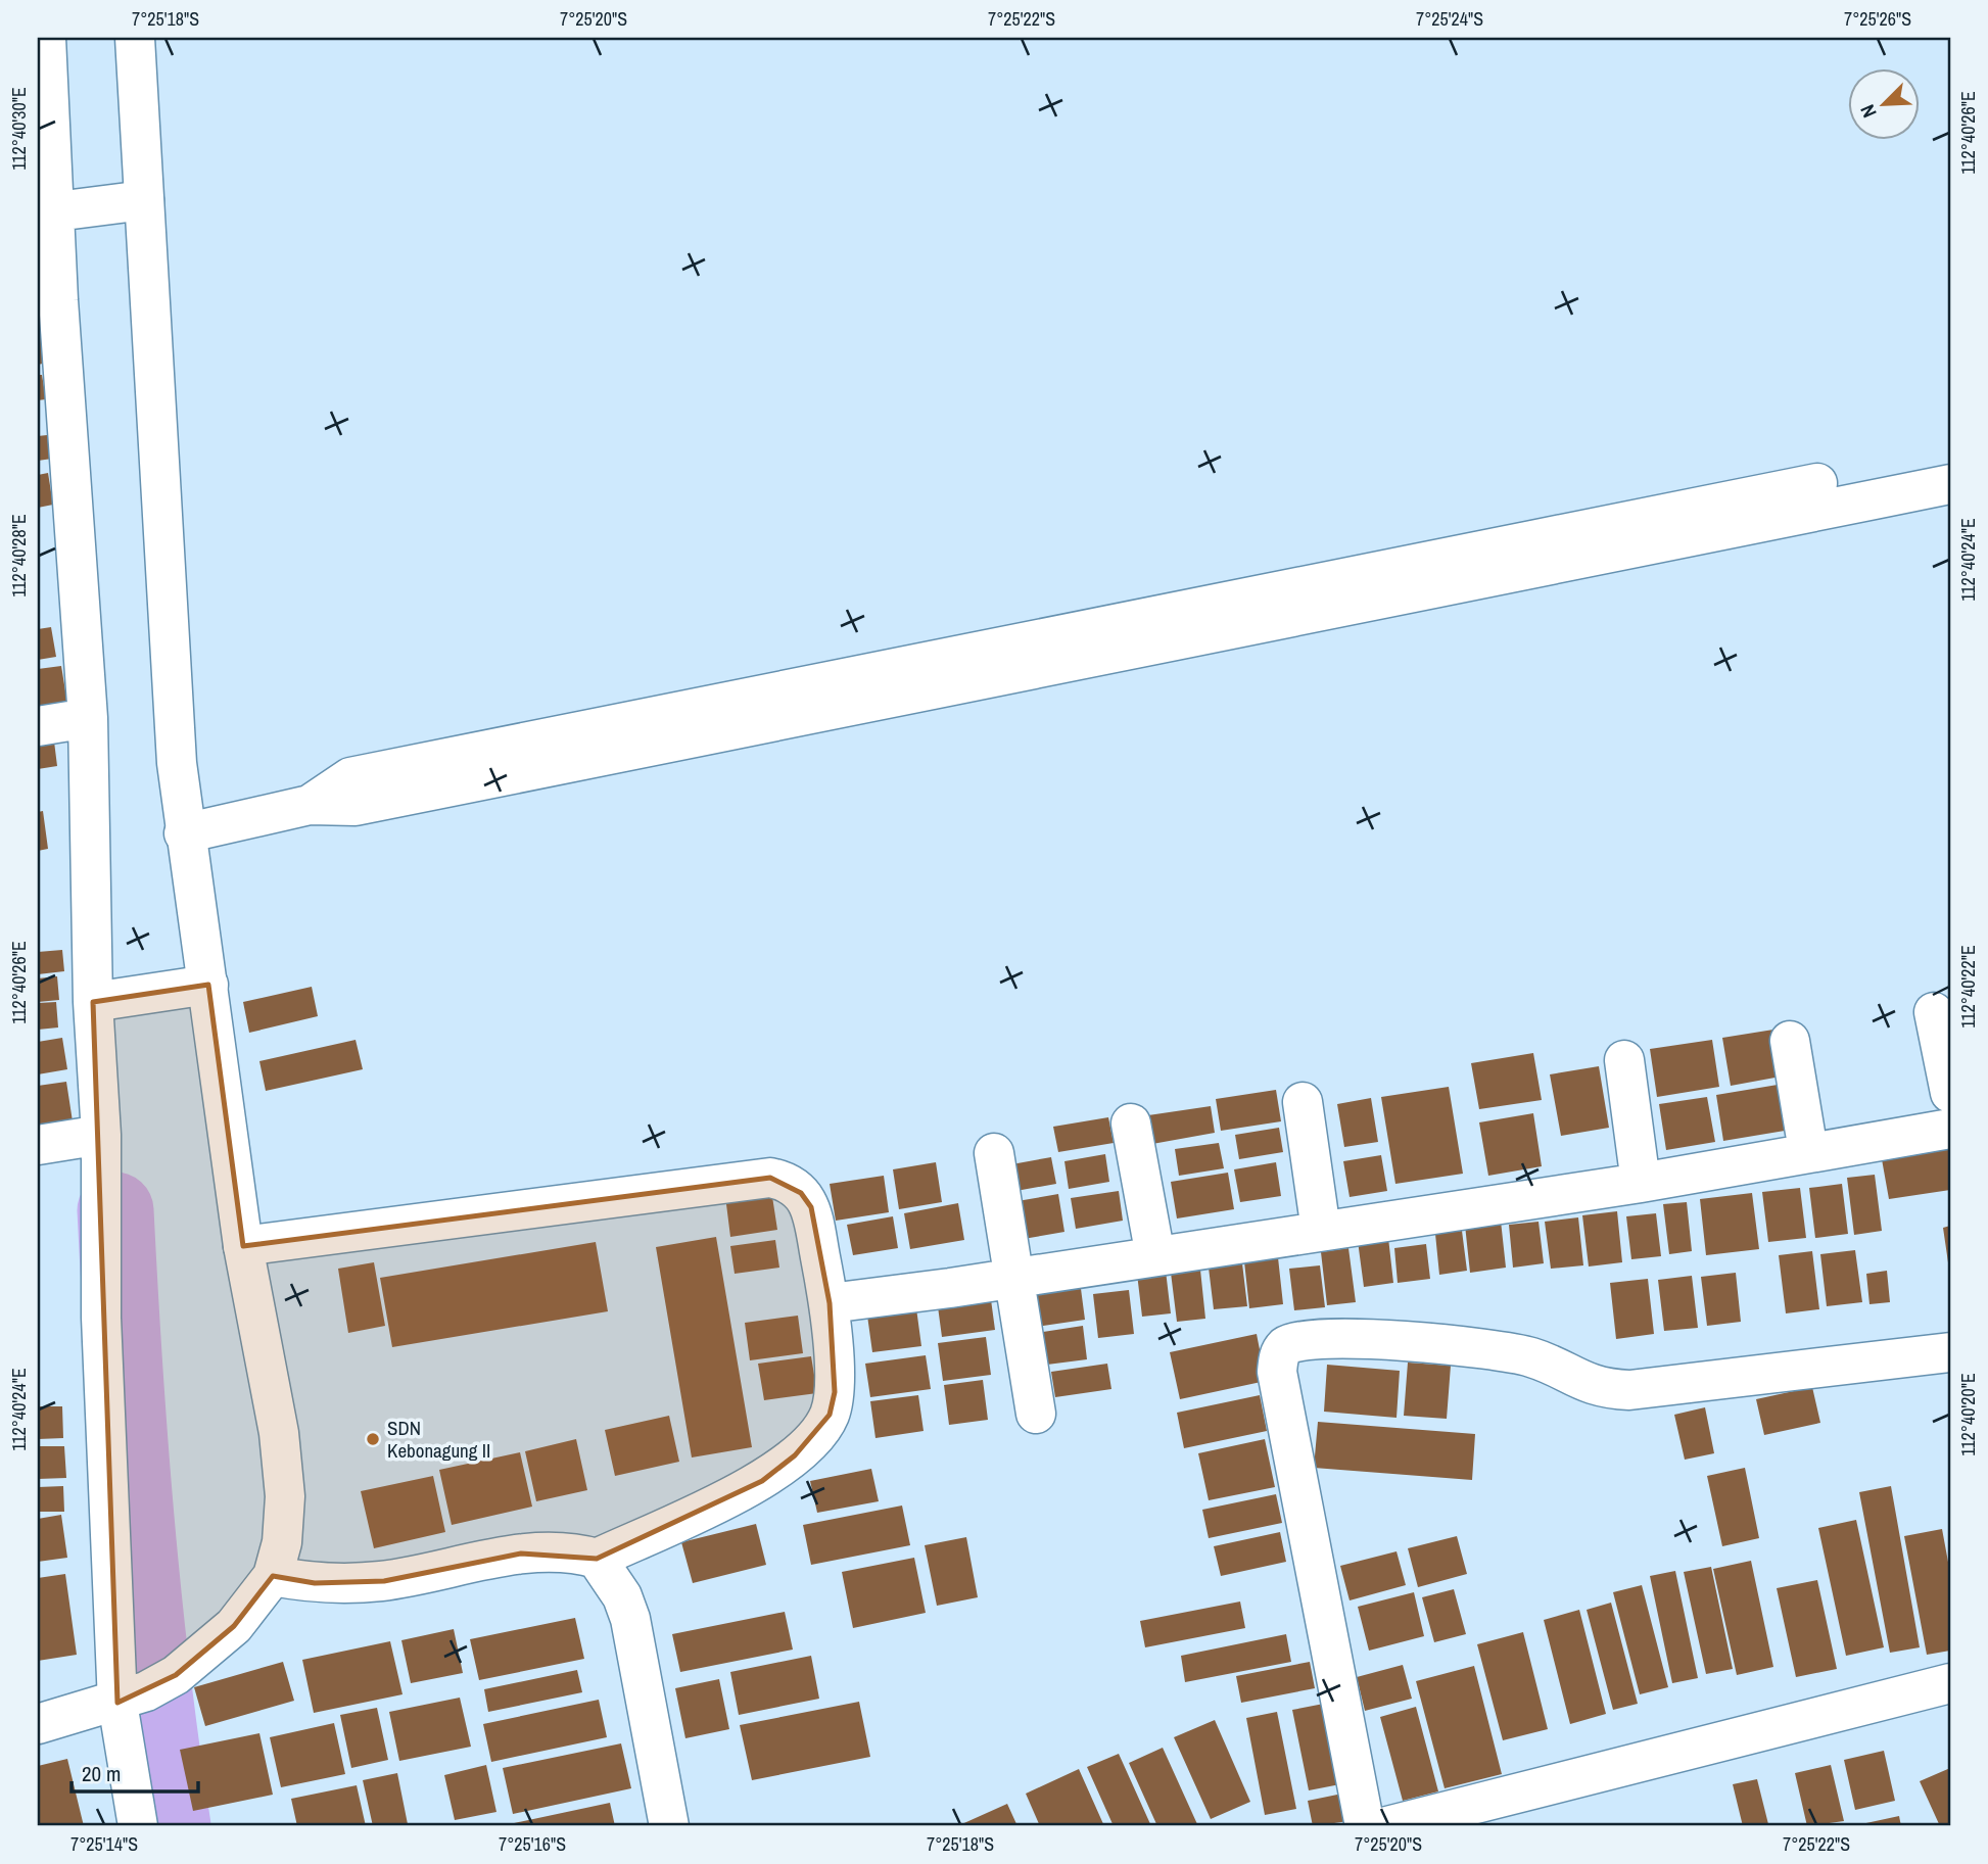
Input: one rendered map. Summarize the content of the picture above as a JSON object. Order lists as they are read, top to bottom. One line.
{"places":["SDN Kebonagung II"],"scale_bar":"20 m","north":"bottom left","coordinates":["7°25'18\"S","7°25'20\"S","7°25'22\"S","7°25'24\"S","7°25'26\"S","112°40'30\"E","112°40'26\"E","112°40'28\"E","112°40'24\"E","112°40'22\"E","112°40'20\"E","7°25'14\"S","7°25'16\"S"]}
